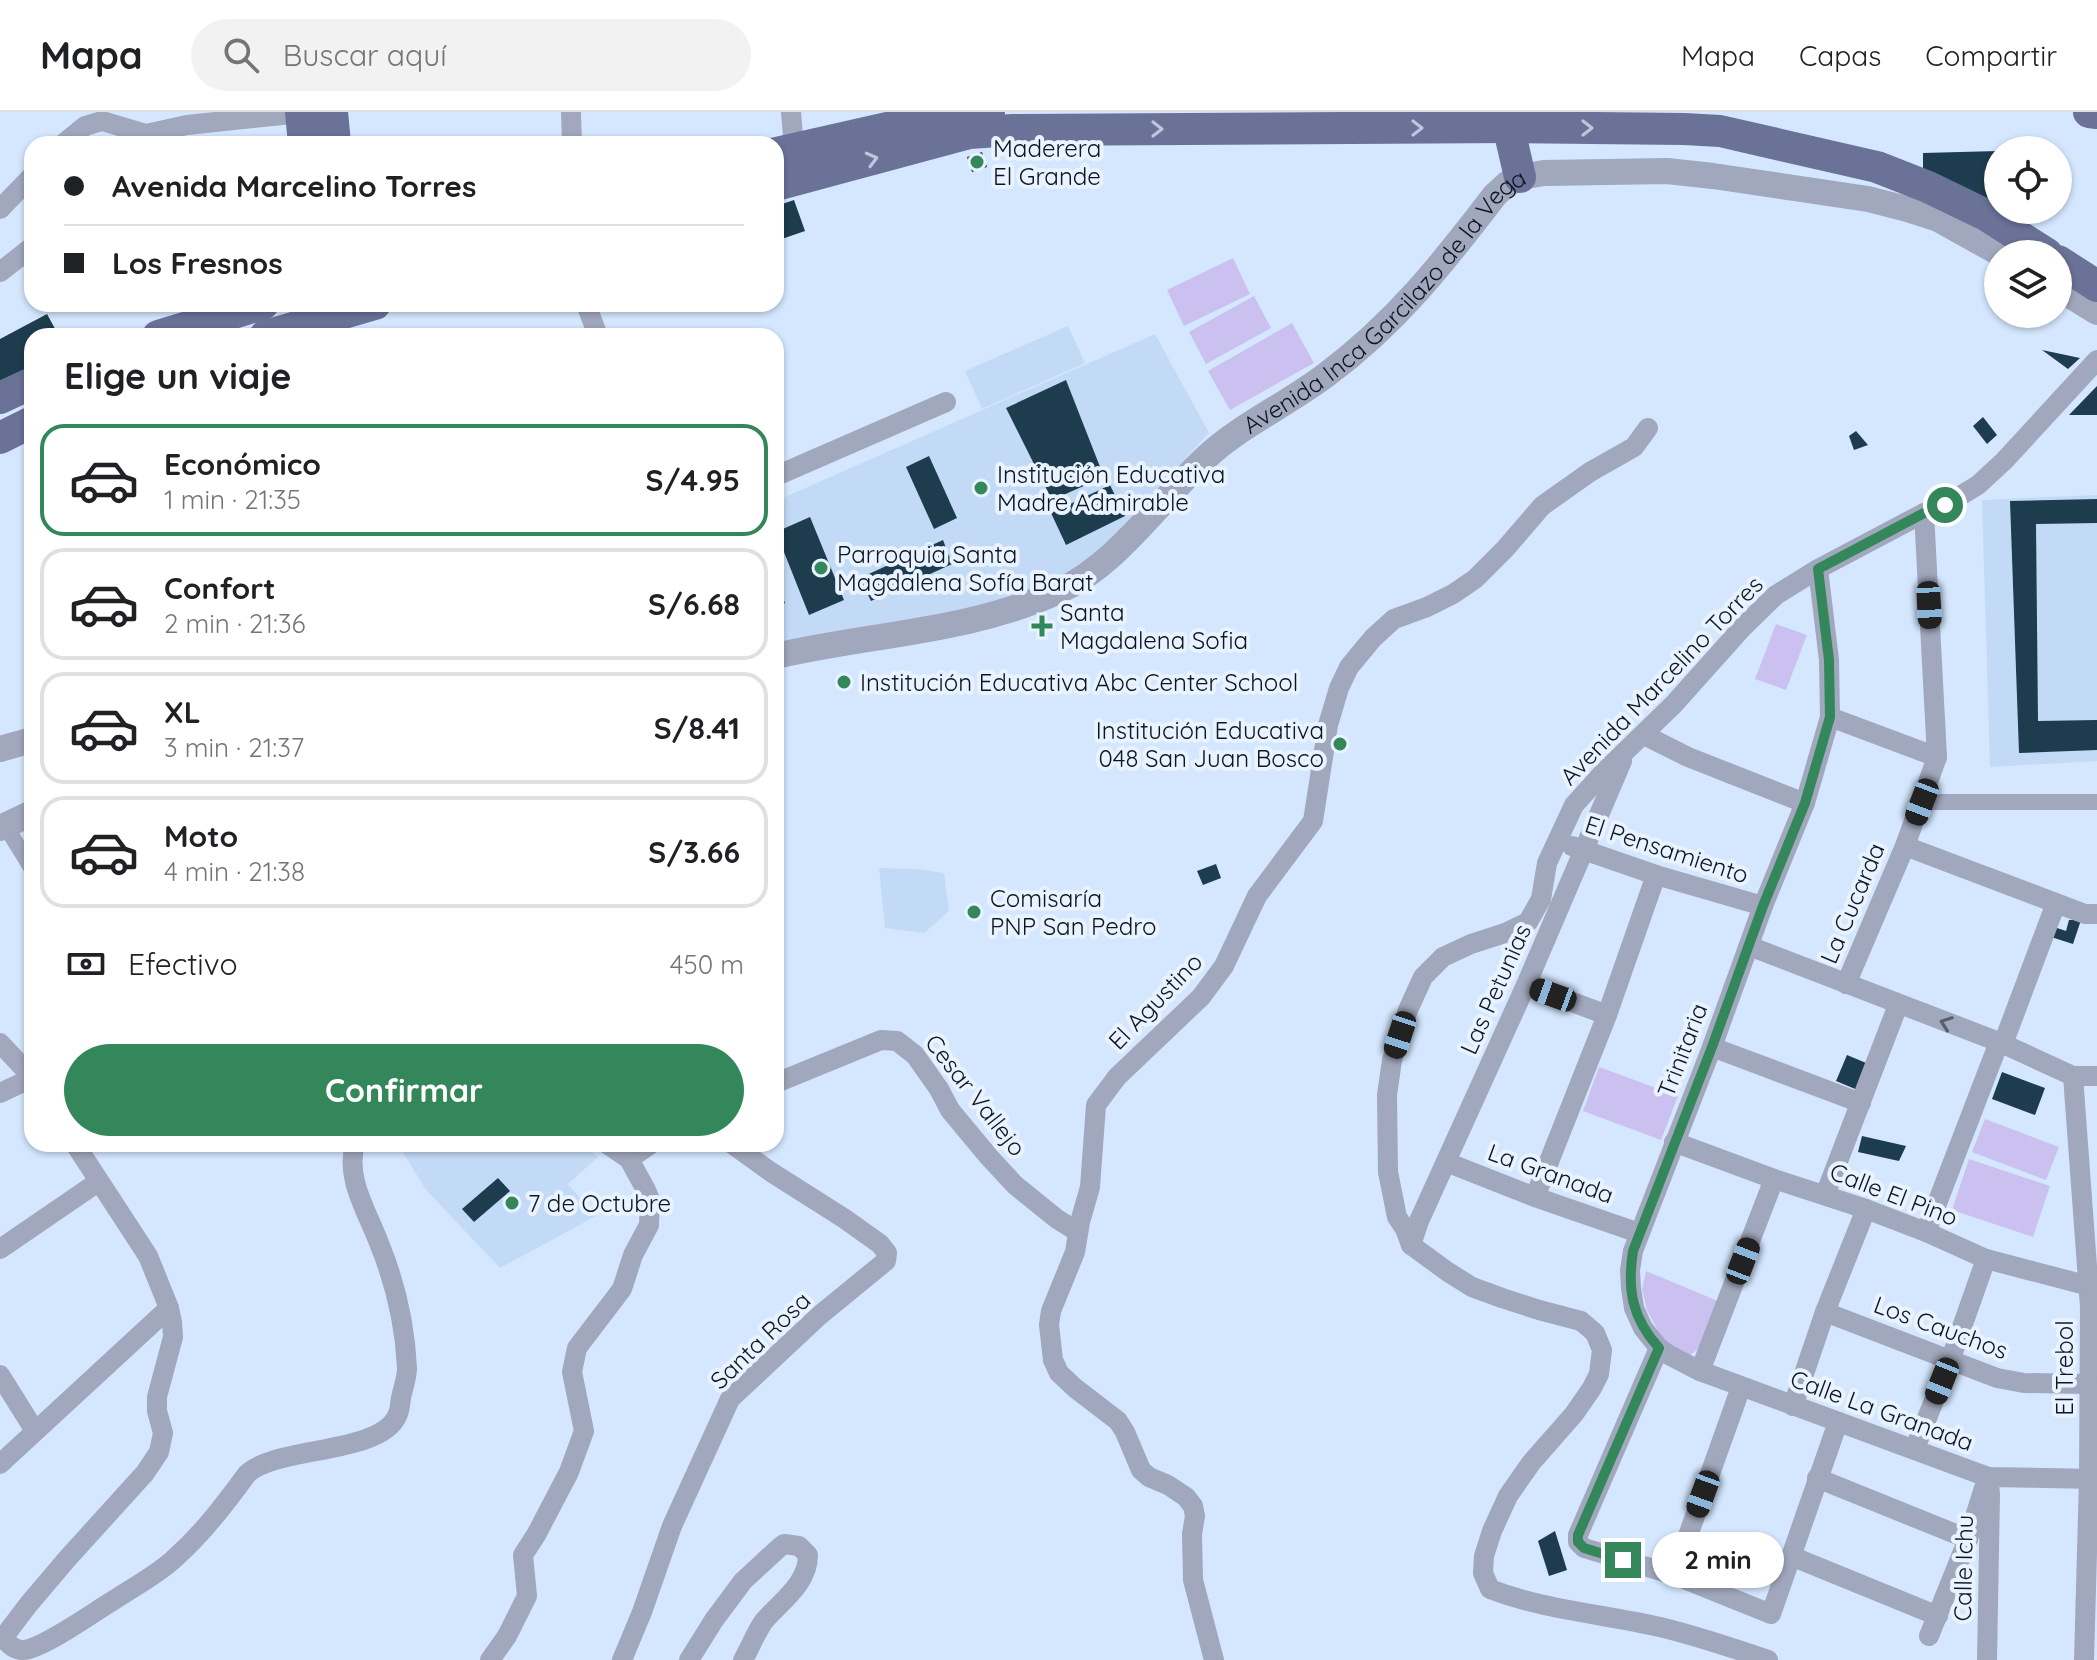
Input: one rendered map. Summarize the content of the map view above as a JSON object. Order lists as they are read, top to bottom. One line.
{"streets":{"street":["Avenida Inca Garcilazo de la Vega","Avenida Marcelino Torres","El Pensamiento","La Cucarda","Las Petunias","El Agustino","Trinitaria","Cesar Vallejo","La Granada","Calle El Pino","Los Cauchos","Santa Rosa","El Trebol","Calle La Granada","Calle Ichu"]},"crossings":[["Avenida Marcelino Torres","El Pensamiento"],["Avenida Marcelino Torres","La Cucarda"],["Avenida Marcelino Torres","Las Petunias"],["Avenida Marcelino Torres","Trinitaria"],["El Pensamiento","Las Petunias"],["El Pensamiento","Trinitaria"],["Las Petunias","La Granada"],["El Agustino","Cesar Vallejo"],["Trinitaria","La Granada"],["Trinitaria","Calle El Pino"],["Trinitaria","Calle La Granada"],["Calle El Pino","El Trebol"],["Los Cauchos","El Trebol"],["El Trebol","Calle La Granada"],["Calle La Granada","Calle Ichu"]],"places":{"other":["Maderera El Grande","Institución Educativa Madre Admirable","Parroquia Santa Magdalena Sofía Barat","Institución Educativa Abc Center School","Institución Educativa 048 San Juan Bosco","Comisaría PNP San Pedro","7 de Octubre"],"health":["Santa Magdalena Sofia"]},"page":{"header":"Mapa","search":"Buscar aquí","nav":["Mapa","Capas","Compartir"],"banner":["Avenida Marcelino Torres","Los Fresnos"],"heading":"Elige un viaje","list":[{"name":"Económico","note":"1 min · 21:35","value":"S/4.95"},{"name":"Confort","note":"2 min · 21:36","value":"S/6.68"},{"name":"XL","note":"3 min · 21:37","value":"S/8.41"},{"name":"Moto","note":"4 min · 21:38","value":"S/3.66"}],"pay":["Efectivo","450 m"],"buttons":"Confirmar","bubble":"2 min"}}
